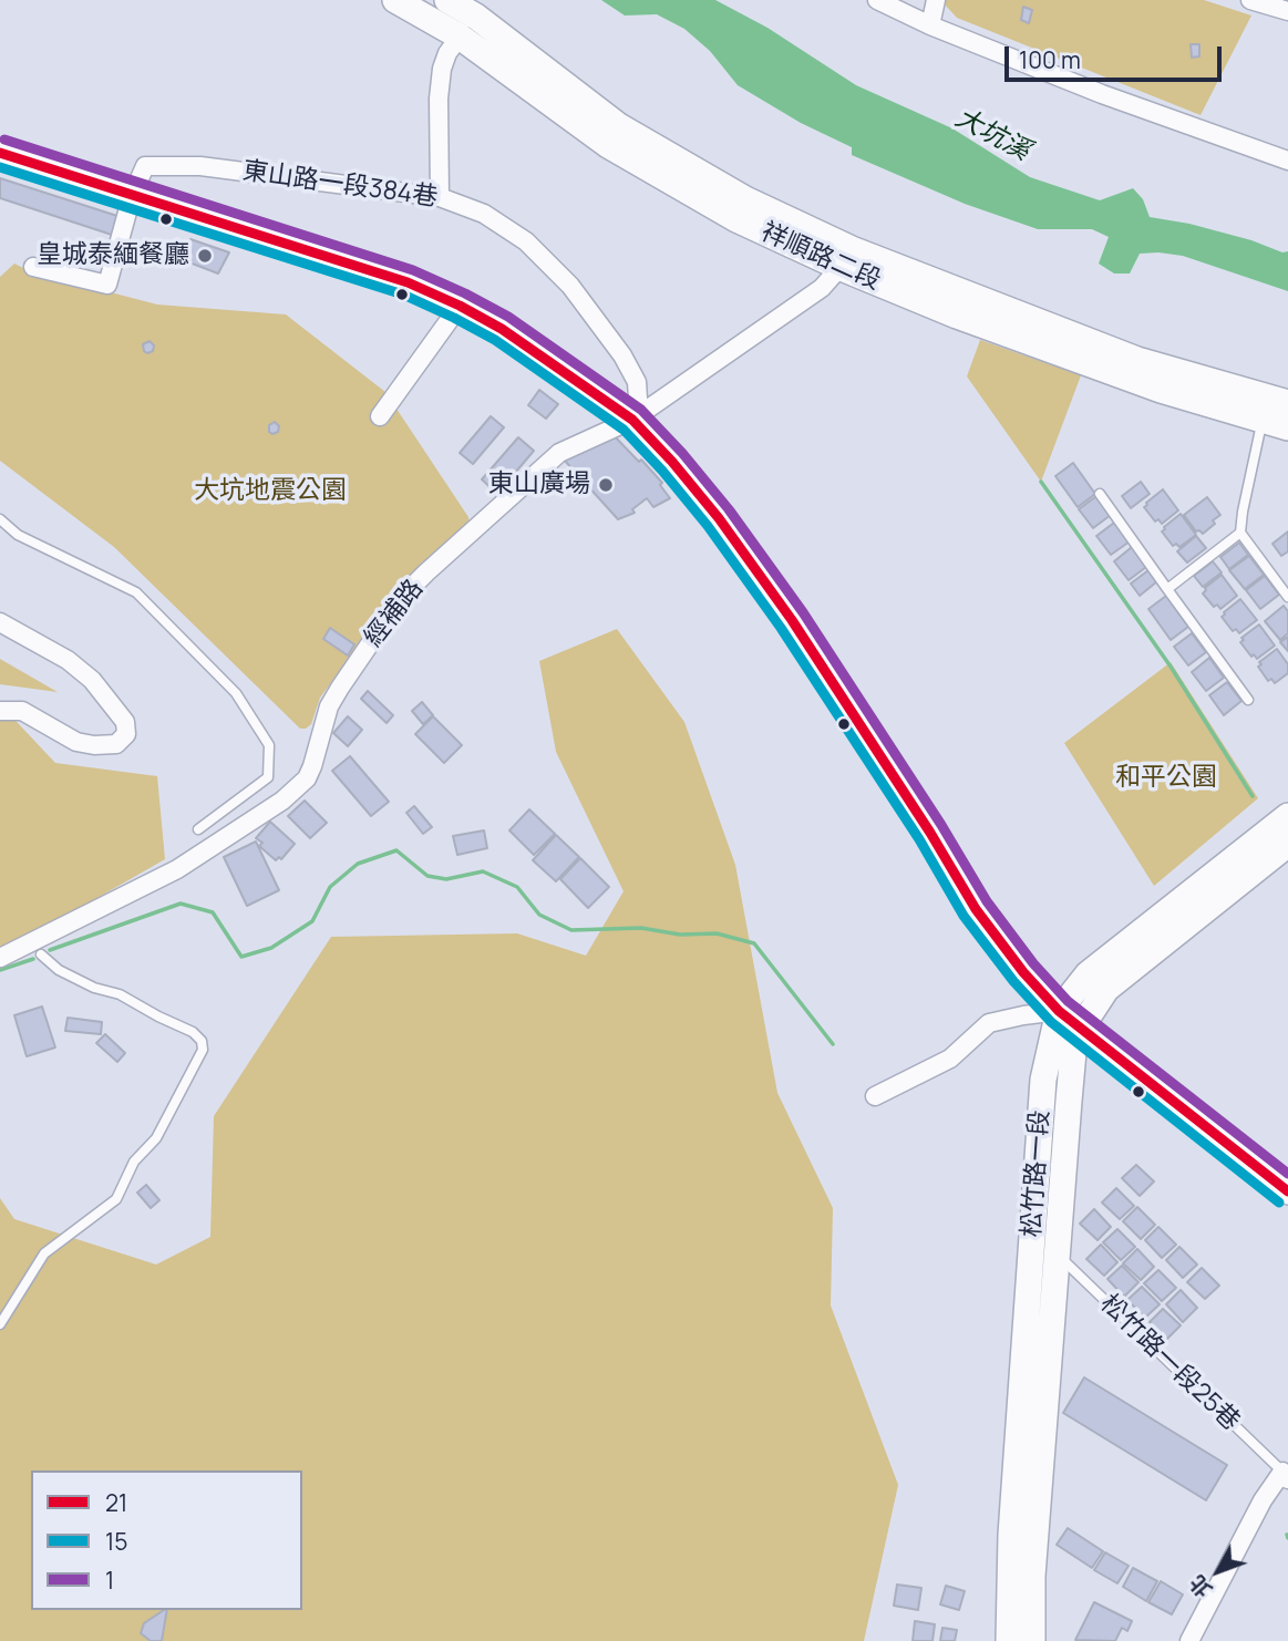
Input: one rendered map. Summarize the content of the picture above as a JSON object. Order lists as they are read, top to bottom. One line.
{"streets":{"street":["東山路一段384巷","祥順路二段","經補路","松竹路一段"],"lane":["松竹路一段25巷"]},"crossings":[["東山路一段384巷","經補路"],["祥順路二段","經補路"],["松竹路一段","松竹路一段25巷"]],"water":["大坑溪"],"parks":["大坑地震公園","和平公園"],"places":["皇城泰緬餐廳","東山廣場"],"lines":["transit line 1","transit line 21","transit line 15"],"legend":["21","15","1"],"scale_bar":"100 m","north":"bottom left"}
